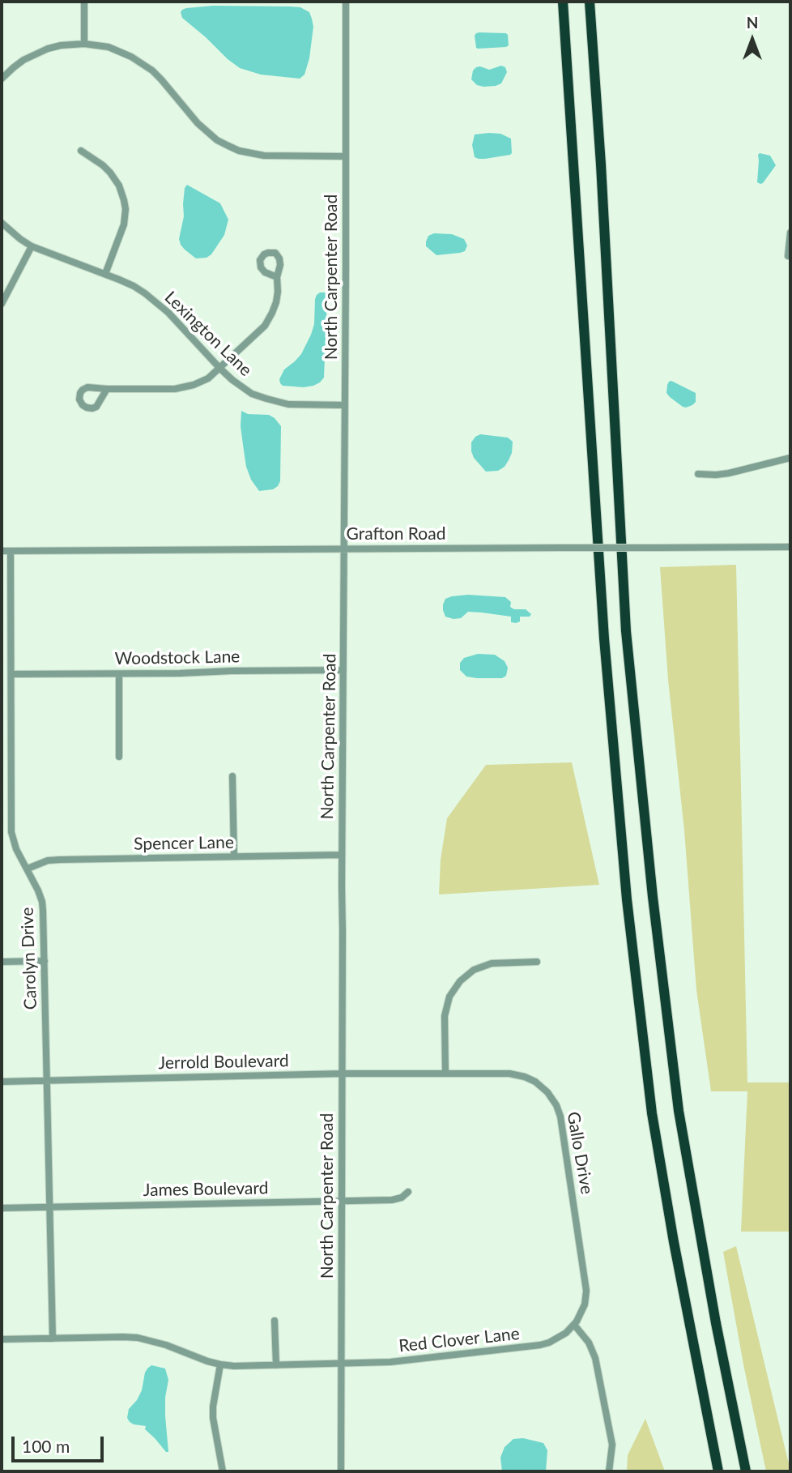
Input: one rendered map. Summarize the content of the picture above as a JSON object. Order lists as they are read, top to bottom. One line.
{"streets":{"street":["North Carpenter Road","Lexington Lane","Grafton Road","Woodstock Lane","Spencer Lane","Carolyn Drive","Jerrold Boulevard","Gallo Drive","James Boulevard","Red Clover Lane"]},"crossings":[["North Carpenter Road","Lexington Lane"],["North Carpenter Road","Grafton Road"],["North Carpenter Road","Woodstock Lane"],["North Carpenter Road","Spencer Lane"],["North Carpenter Road","Jerrold Boulevard"],["North Carpenter Road","James Boulevard"],["North Carpenter Road","Red Clover Lane"],["Grafton Road","Carolyn Drive"],["Woodstock Lane","Carolyn Drive"],["Spencer Lane","Carolyn Drive"],["Carolyn Drive","Jerrold Boulevard"],["Carolyn Drive","James Boulevard"],["Carolyn Drive","Red Clover Lane"],["Jerrold Boulevard","Gallo Drive"],["Gallo Drive","Red Clover Lane"]],"scale_bar":"100 m","north":"top"}
